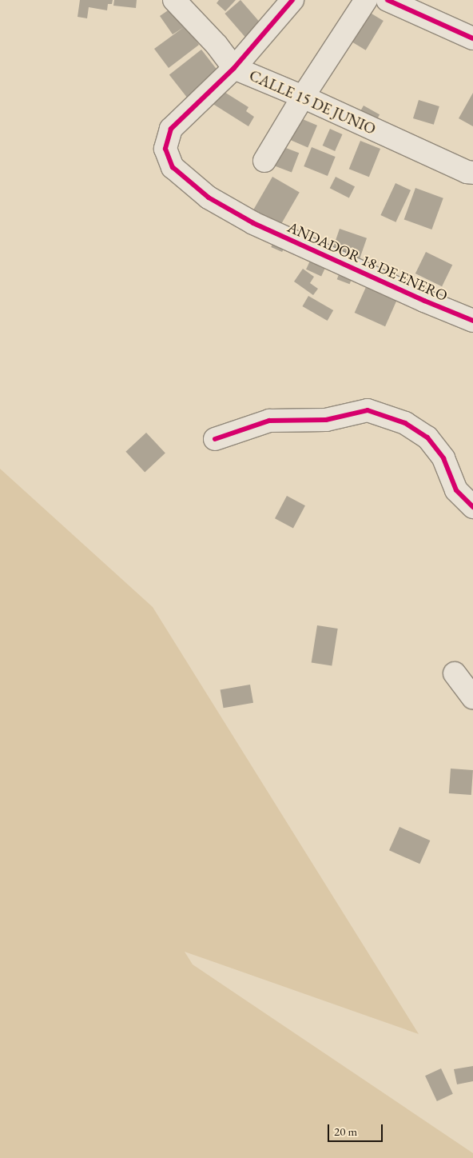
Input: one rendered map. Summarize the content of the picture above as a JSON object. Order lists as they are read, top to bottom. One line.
{"streets":{"street":["CALLE 15 DE JUNIO","ANDADOR 18 DE ENERO"]},"crossings":[["CALLE 15 DE JUNIO","ANDADOR 18 DE ENERO"]],"scale_bar":"20 m"}
